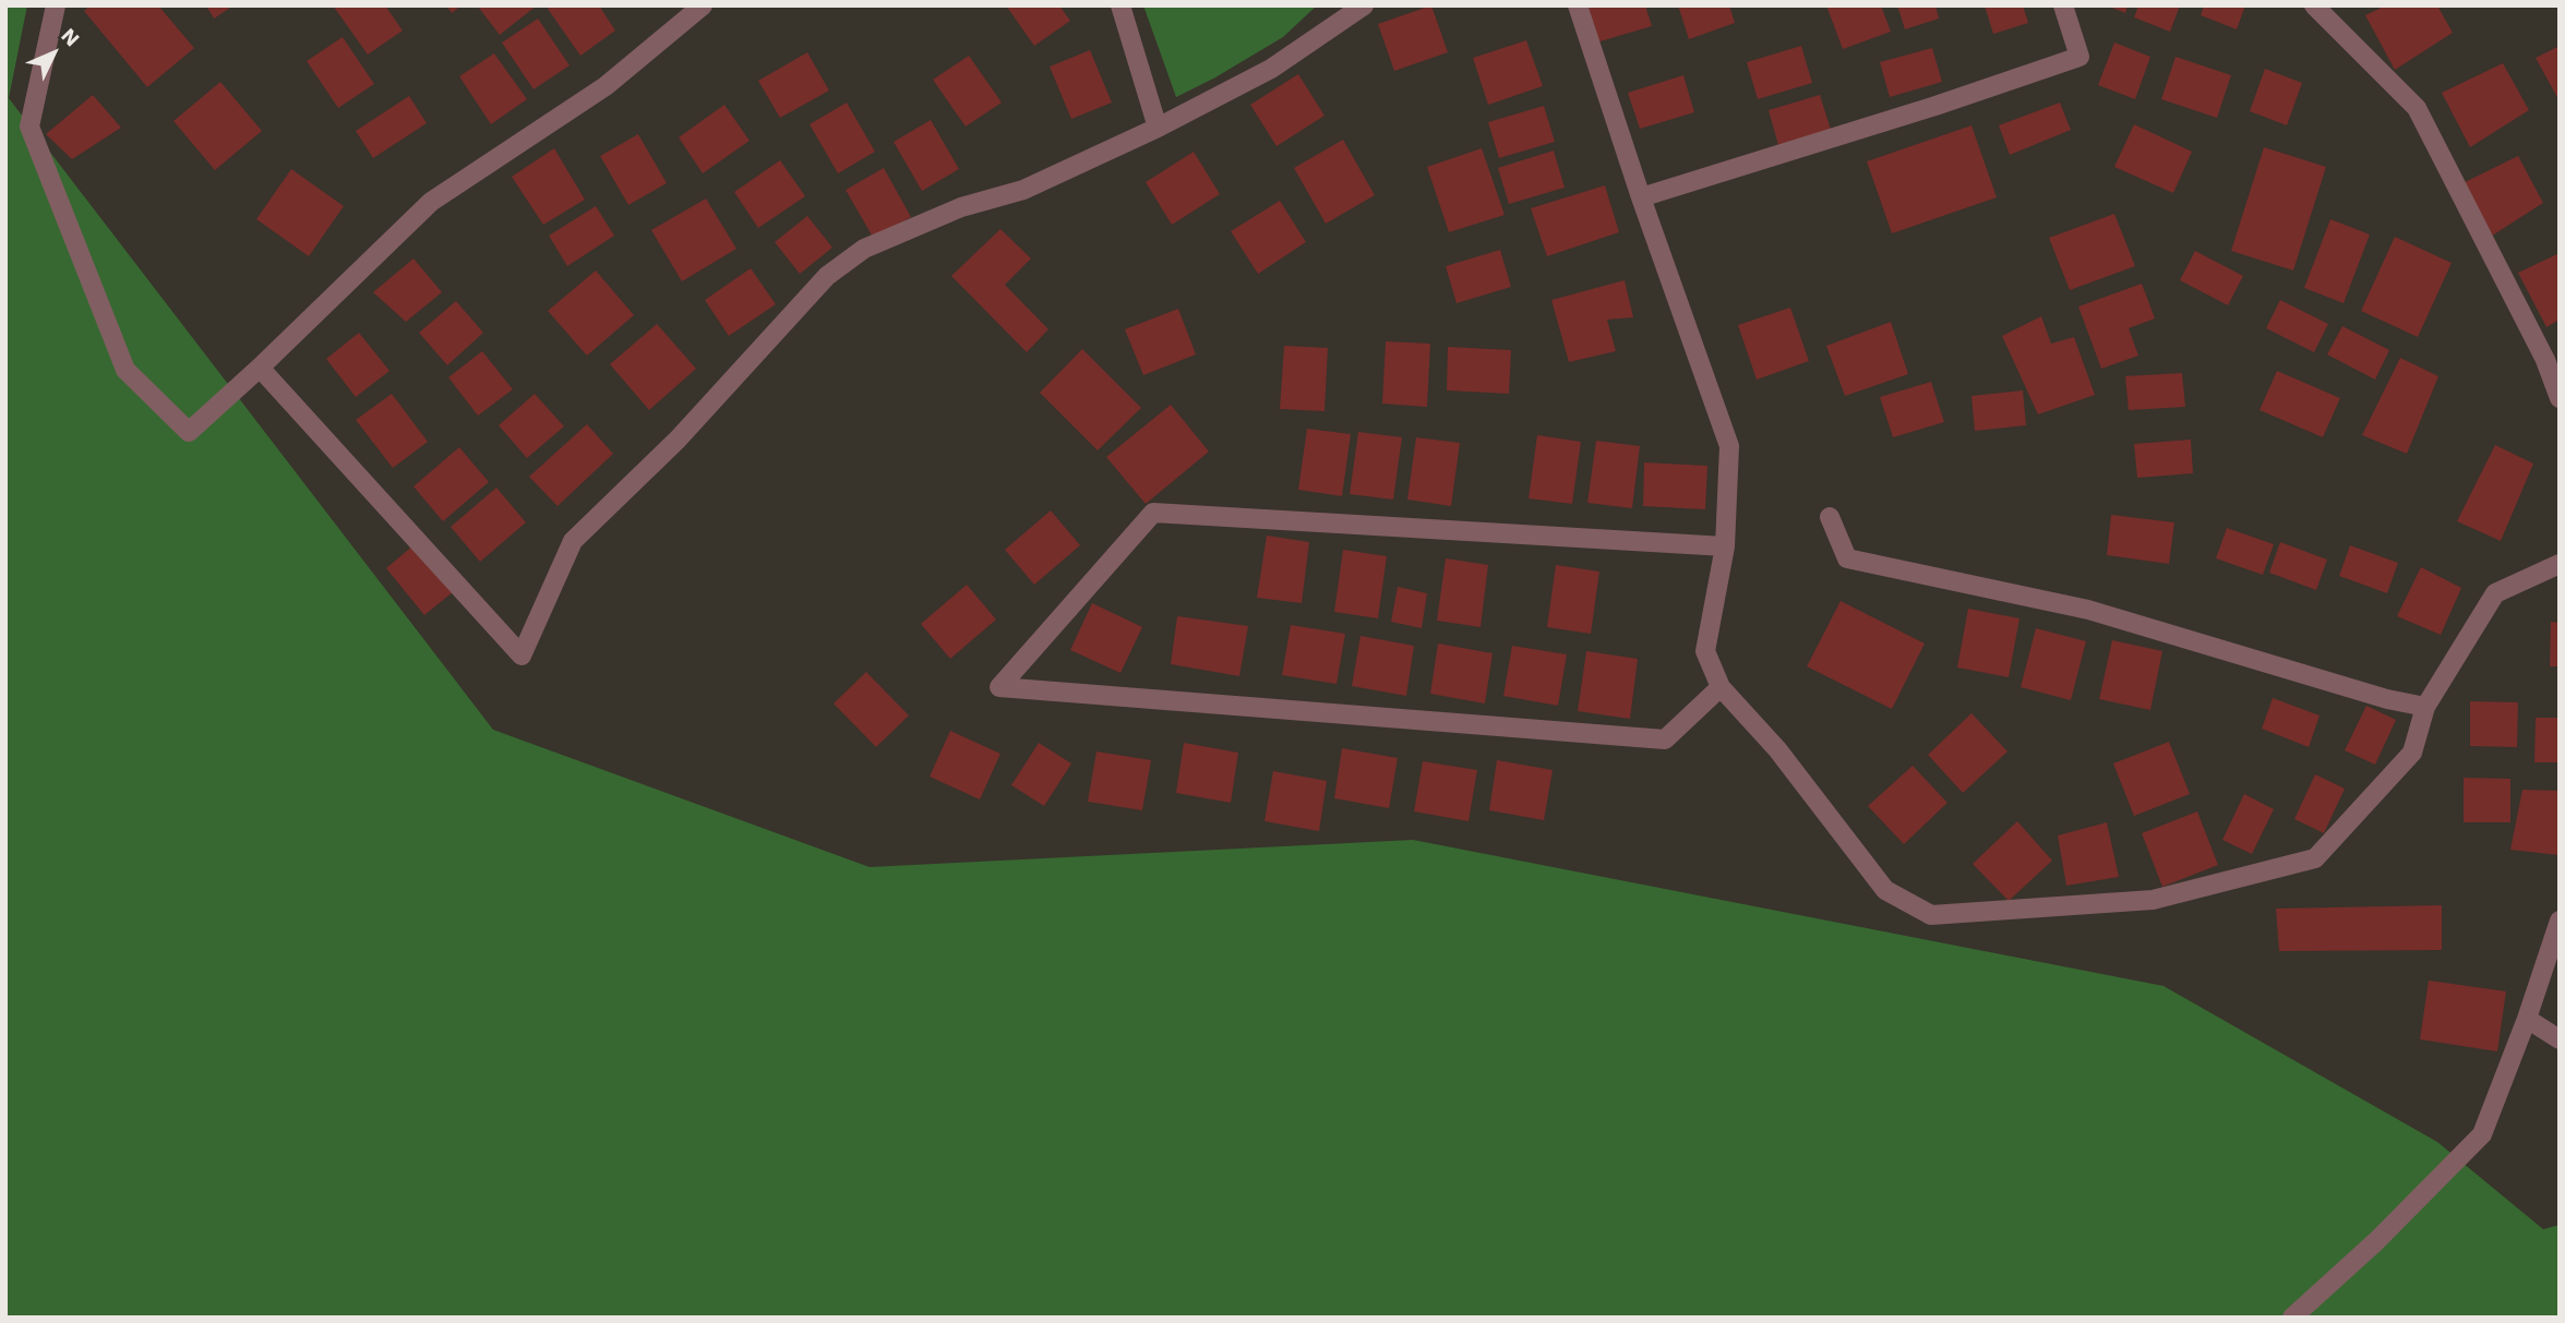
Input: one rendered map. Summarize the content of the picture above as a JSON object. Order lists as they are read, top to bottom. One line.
{"north":"top right"}
